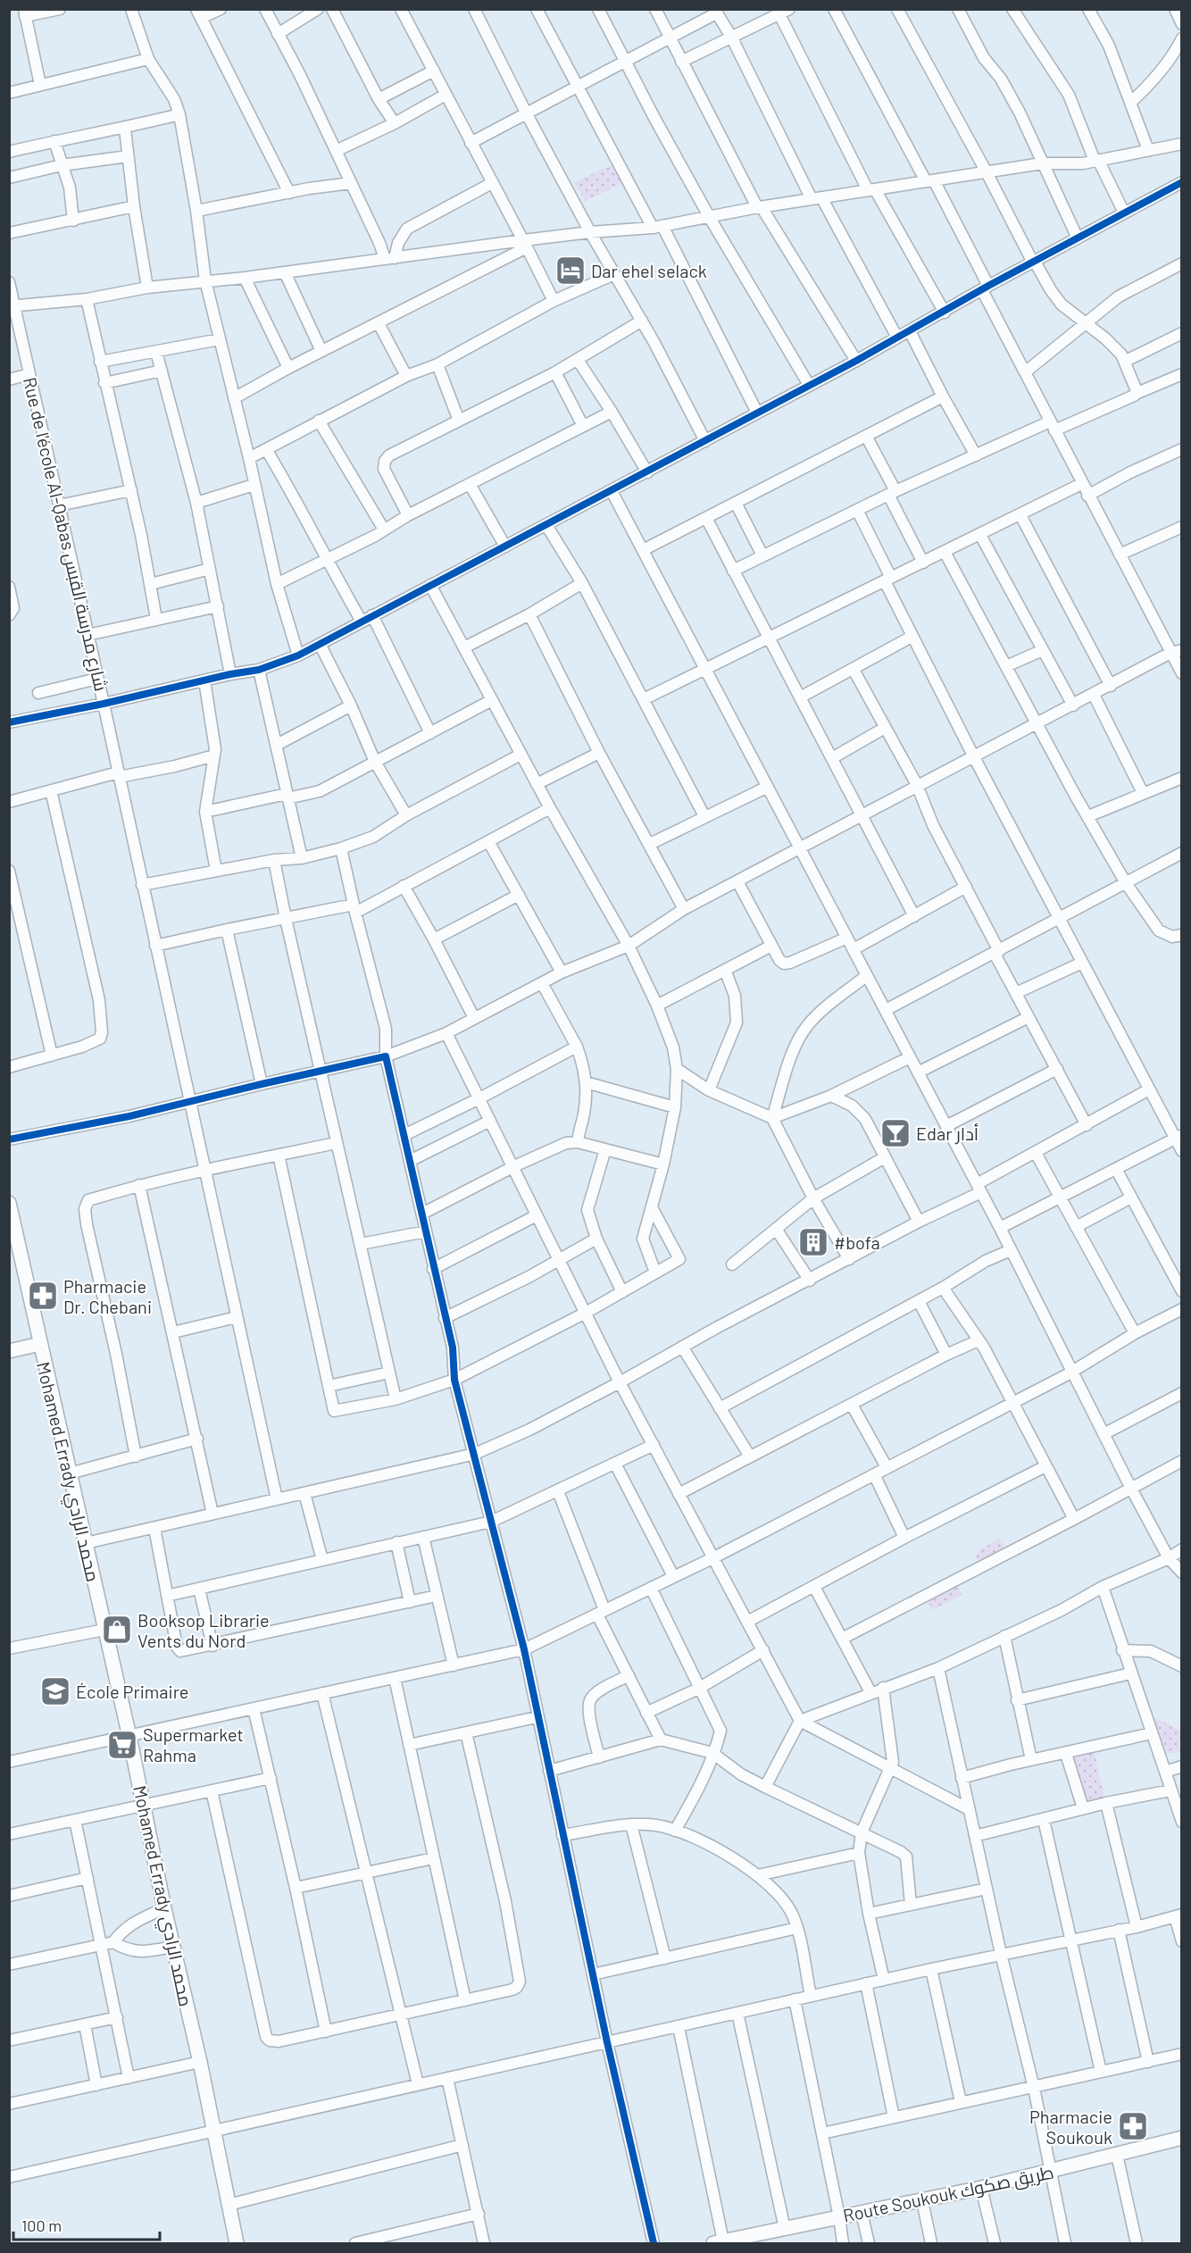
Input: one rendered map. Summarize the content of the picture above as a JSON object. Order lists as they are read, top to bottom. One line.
{"streets":{"street":["Rue de l'école Al-Qabas شارع مدرسة القبس","Mohamed Errady محمد الرادي","Route Soukouk طريق صكوك"]},"places":{"hotel":["Dar ehel selack"],"bar":["Edar أدار"],"building":["#bofa"],"pharmacy":["Pharmacie Dr. Chebani","Pharmacie Soukouk"],"shop":["Booksop Librarie Vents du Nord"],"school or university":["École Primaire"],"supermarket":["Supermarket Rahma"]},"scale_bar":"100 m"}
